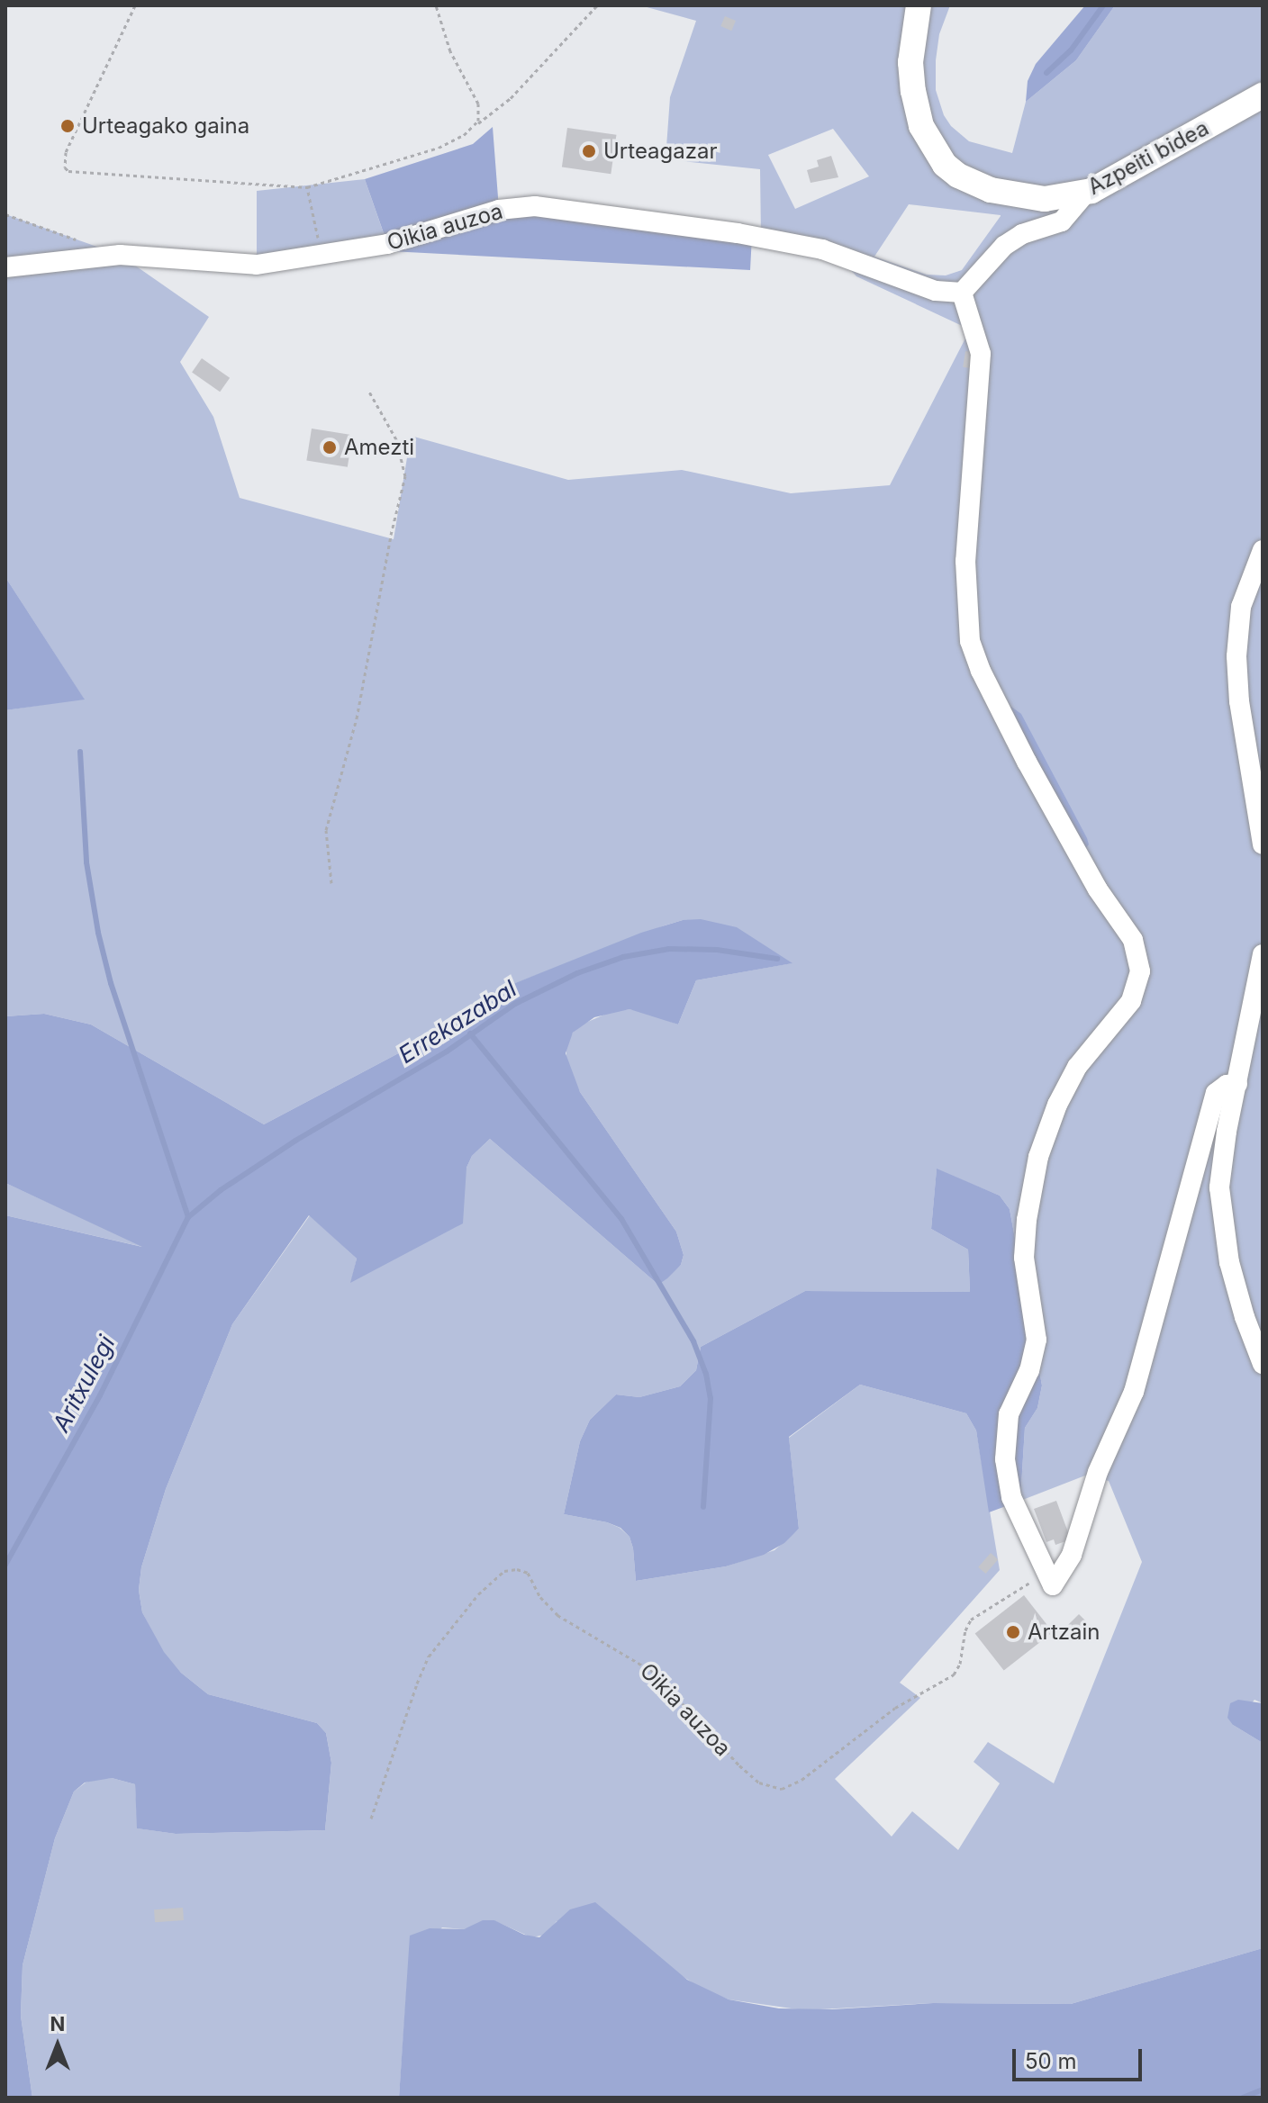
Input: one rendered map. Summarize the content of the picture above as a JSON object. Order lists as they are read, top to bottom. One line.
{"streets":{"main road":["Azpeiti bidea"],"street":["Oikia auzoa"]},"water":["Errekazabal","Aritxulegi"],"places":["Urteagako gaina","Urteagazar","Amezti","Artzain"],"scale_bar":"50 m","north":"top"}
